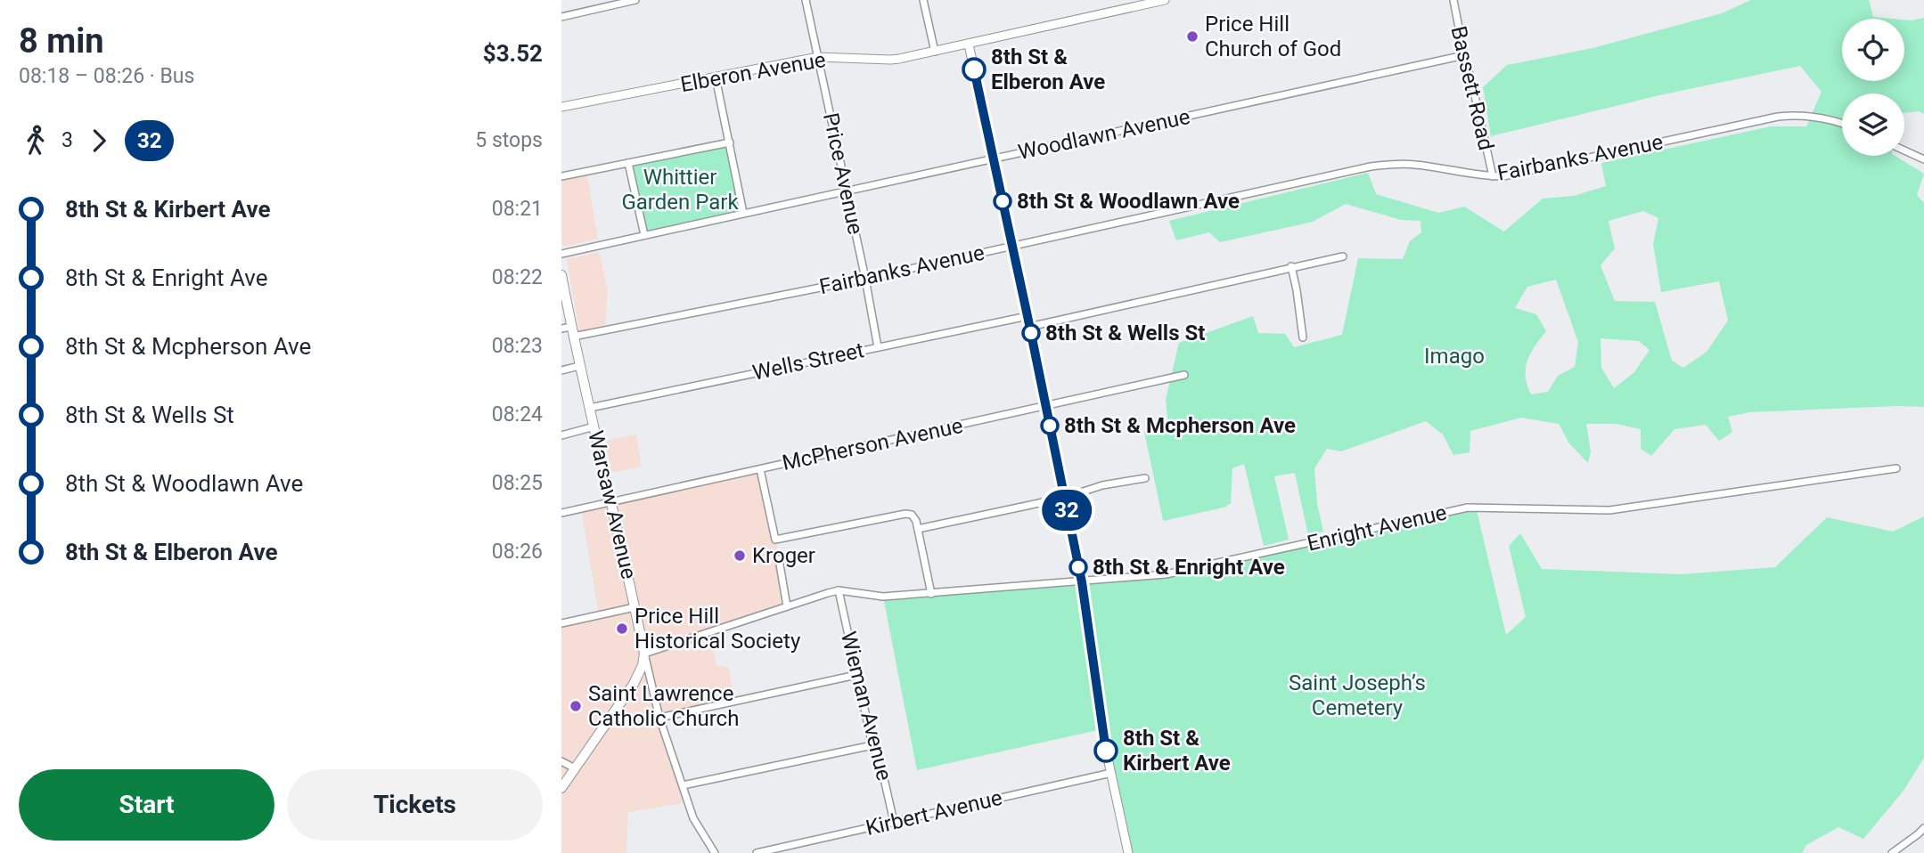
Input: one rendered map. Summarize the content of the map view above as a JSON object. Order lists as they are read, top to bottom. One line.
{"streets":{"main road":["Warsaw Avenue"],"street":["Elberon Avenue","Bassett Road","Woodlawn Avenue","Fairbanks Avenue","Price Avenue","Wells Street","McPherson Avenue","Enright Avenue","Wieman Avenue","Kirbert Avenue"]},"crossings":[["Elberon Avenue","Price Avenue"],["Bassett Road","Woodlawn Avenue"],["Bassett Road","Fairbanks Avenue"],["Woodlawn Avenue","Price Avenue"],["Fairbanks Avenue","Price Avenue"],["Fairbanks Avenue","Warsaw Avenue"],["Price Avenue","Wells Street"],["Wells Street","Warsaw Avenue"],["McPherson Avenue","Warsaw Avenue"],["Warsaw Avenue","Enright Avenue"],["Enright Avenue","Wieman Avenue"],["Wieman Avenue","Kirbert Avenue"]],"parks":["Whittier Garden Park","Imago","Saint Joseph’s Cemetery"],"places":["Price Hill Church of God","8th St & Elberon Ave","8th St & Woodlawn Ave","8th St & Wells St","8th St & Mcpherson Ave","Kroger","8th St & Enright Ave","Price Hill Historical Society","Saint Lawrence Catholic Church","8th St & Kirbert Ave"],"lines":["bus line 32"],"page":{"heading":["8 min","08:18 – 08:26 · Bus","$3.52"],"on_map":"32","legs":["3","32","5 stops"],"list":[{"name":"8th St & Kirbert Ave","value":"08:21"},{"name":"8th St & Enright Ave","value":"08:22"},{"name":"8th St & Mcpherson Ave","value":"08:23"},{"name":"8th St & Wells St","value":"08:24"},{"name":"8th St & Woodlawn Ave","value":"08:25"},{"name":"8th St & Elberon Ave","value":"08:26"}],"buttons":["Start","Tickets"]}}
